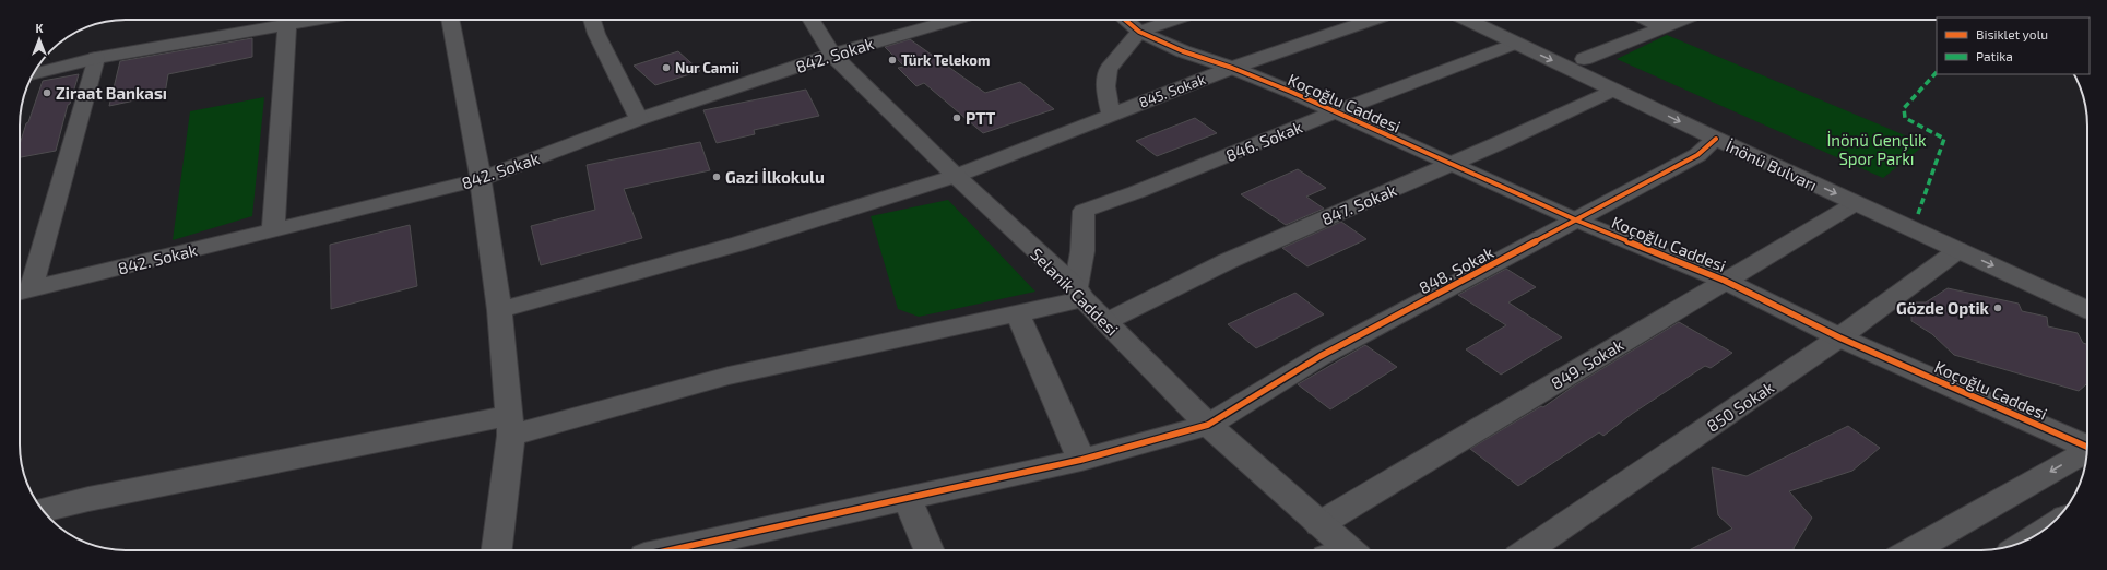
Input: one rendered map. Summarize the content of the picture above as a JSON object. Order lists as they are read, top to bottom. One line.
{"streets":{"street":["842. Sokak","845. Sokak","Koçoğlu Caddesi","846. Sokak","İnönü Bulvarı","847. Sokak","848. Sokak","Selanik Caddesi","849. Sokak","850 Sokak"]},"crossings":[["842. Sokak","Selanik Caddesi"],["845. Sokak","Koçoğlu Caddesi"],["845. Sokak","Selanik Caddesi"],["Koçoğlu Caddesi","846. Sokak"],["Koçoğlu Caddesi","847. Sokak"],["Koçoğlu Caddesi","848. Sokak"],["Koçoğlu Caddesi","849. Sokak"],["Koçoğlu Caddesi","850 Sokak"],["846. Sokak","İnönü Bulvarı"],["846. Sokak","Selanik Caddesi"],["İnönü Bulvarı","847. Sokak"],["İnönü Bulvarı","848. Sokak"],["İnönü Bulvarı","849. Sokak"],["İnönü Bulvarı","850 Sokak"],["847. Sokak","Selanik Caddesi"],["848. Sokak","Selanik Caddesi"],["Selanik Caddesi","849. Sokak"]],"parks":["İnönü Gençlik Spor Parkı"],"places":["Türk Telekom","Nur Camii","Ziraat Bankası","PTT","Gazi İlkokulu","Gözde Optik"],"legend":["Bisiklet yolu","Patika"],"north":"top"}
